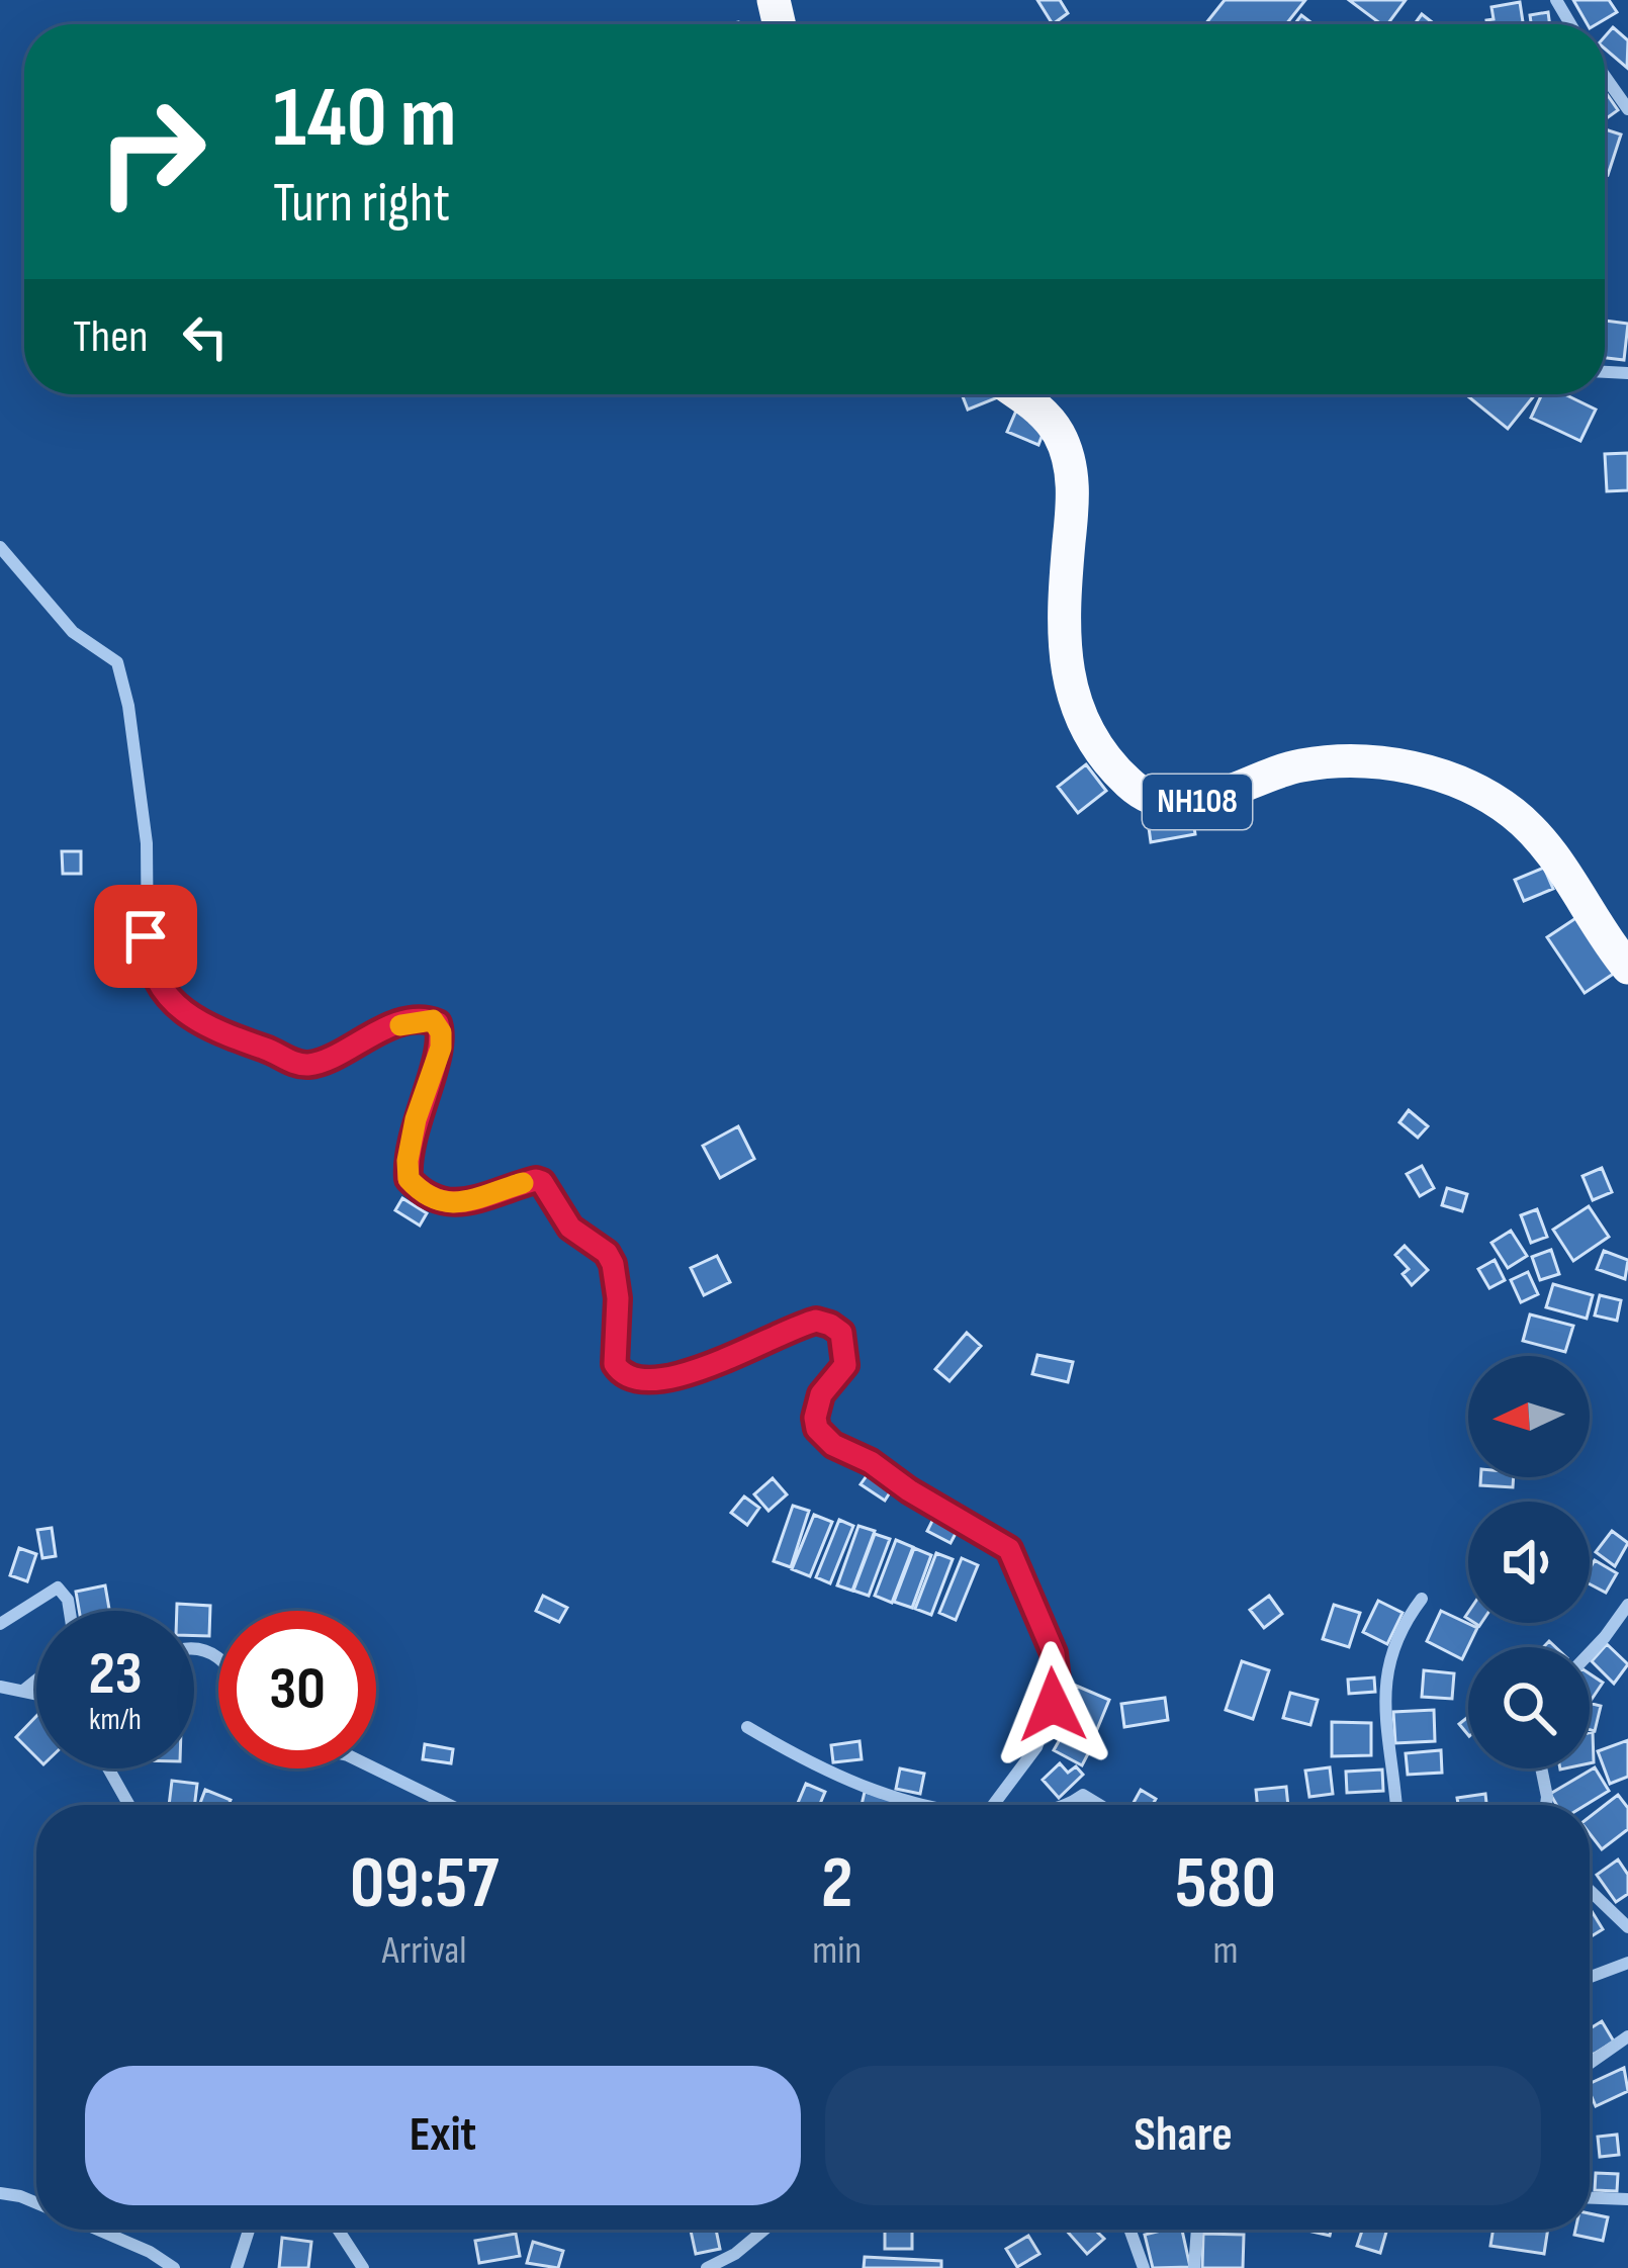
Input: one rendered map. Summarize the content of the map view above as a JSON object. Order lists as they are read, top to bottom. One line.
{"streets":{"highway":["NH108"]},"north":"left","page":{"turn":["140 m","Turn right"],"then":"Then","speed":"23 km/h","limit":"30","eta":["09:57","Arrival","2","min","580","m"],"buttons":["Exit","Share"]}}
